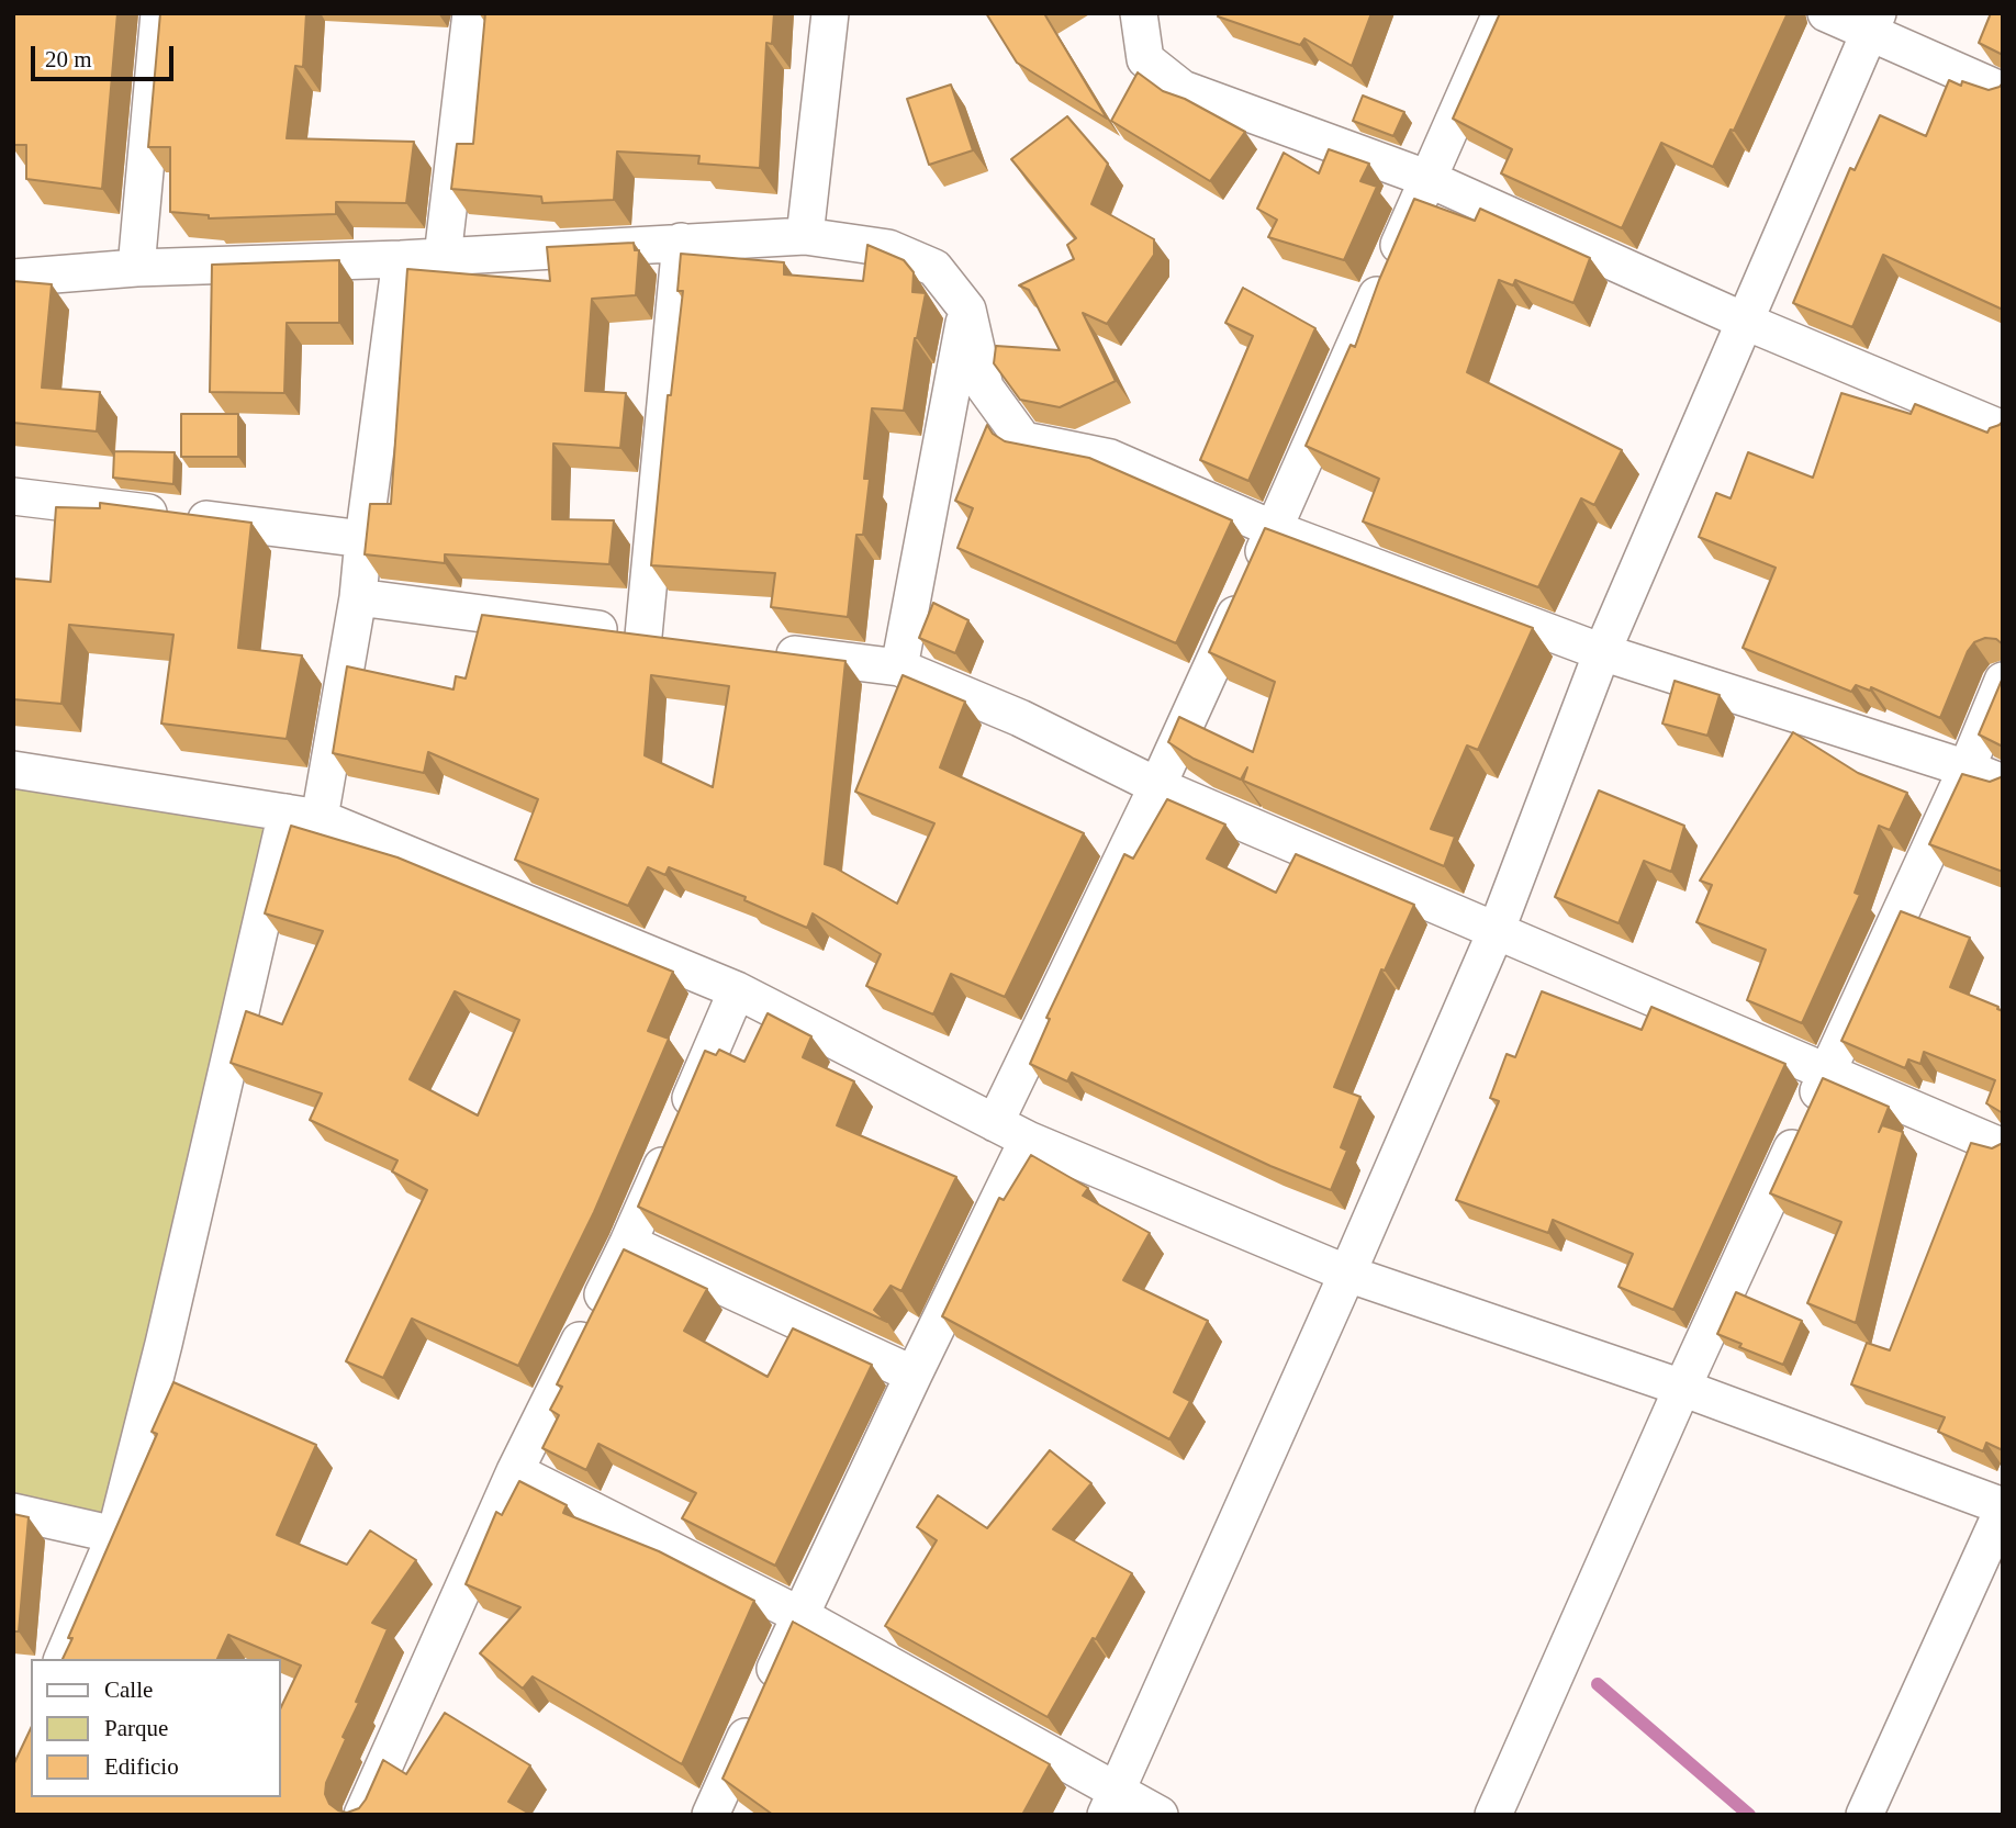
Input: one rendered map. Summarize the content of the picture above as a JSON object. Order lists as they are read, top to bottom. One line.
{"legend":["Calle","Parque","Edificio"],"scale_bar":"20 m"}
